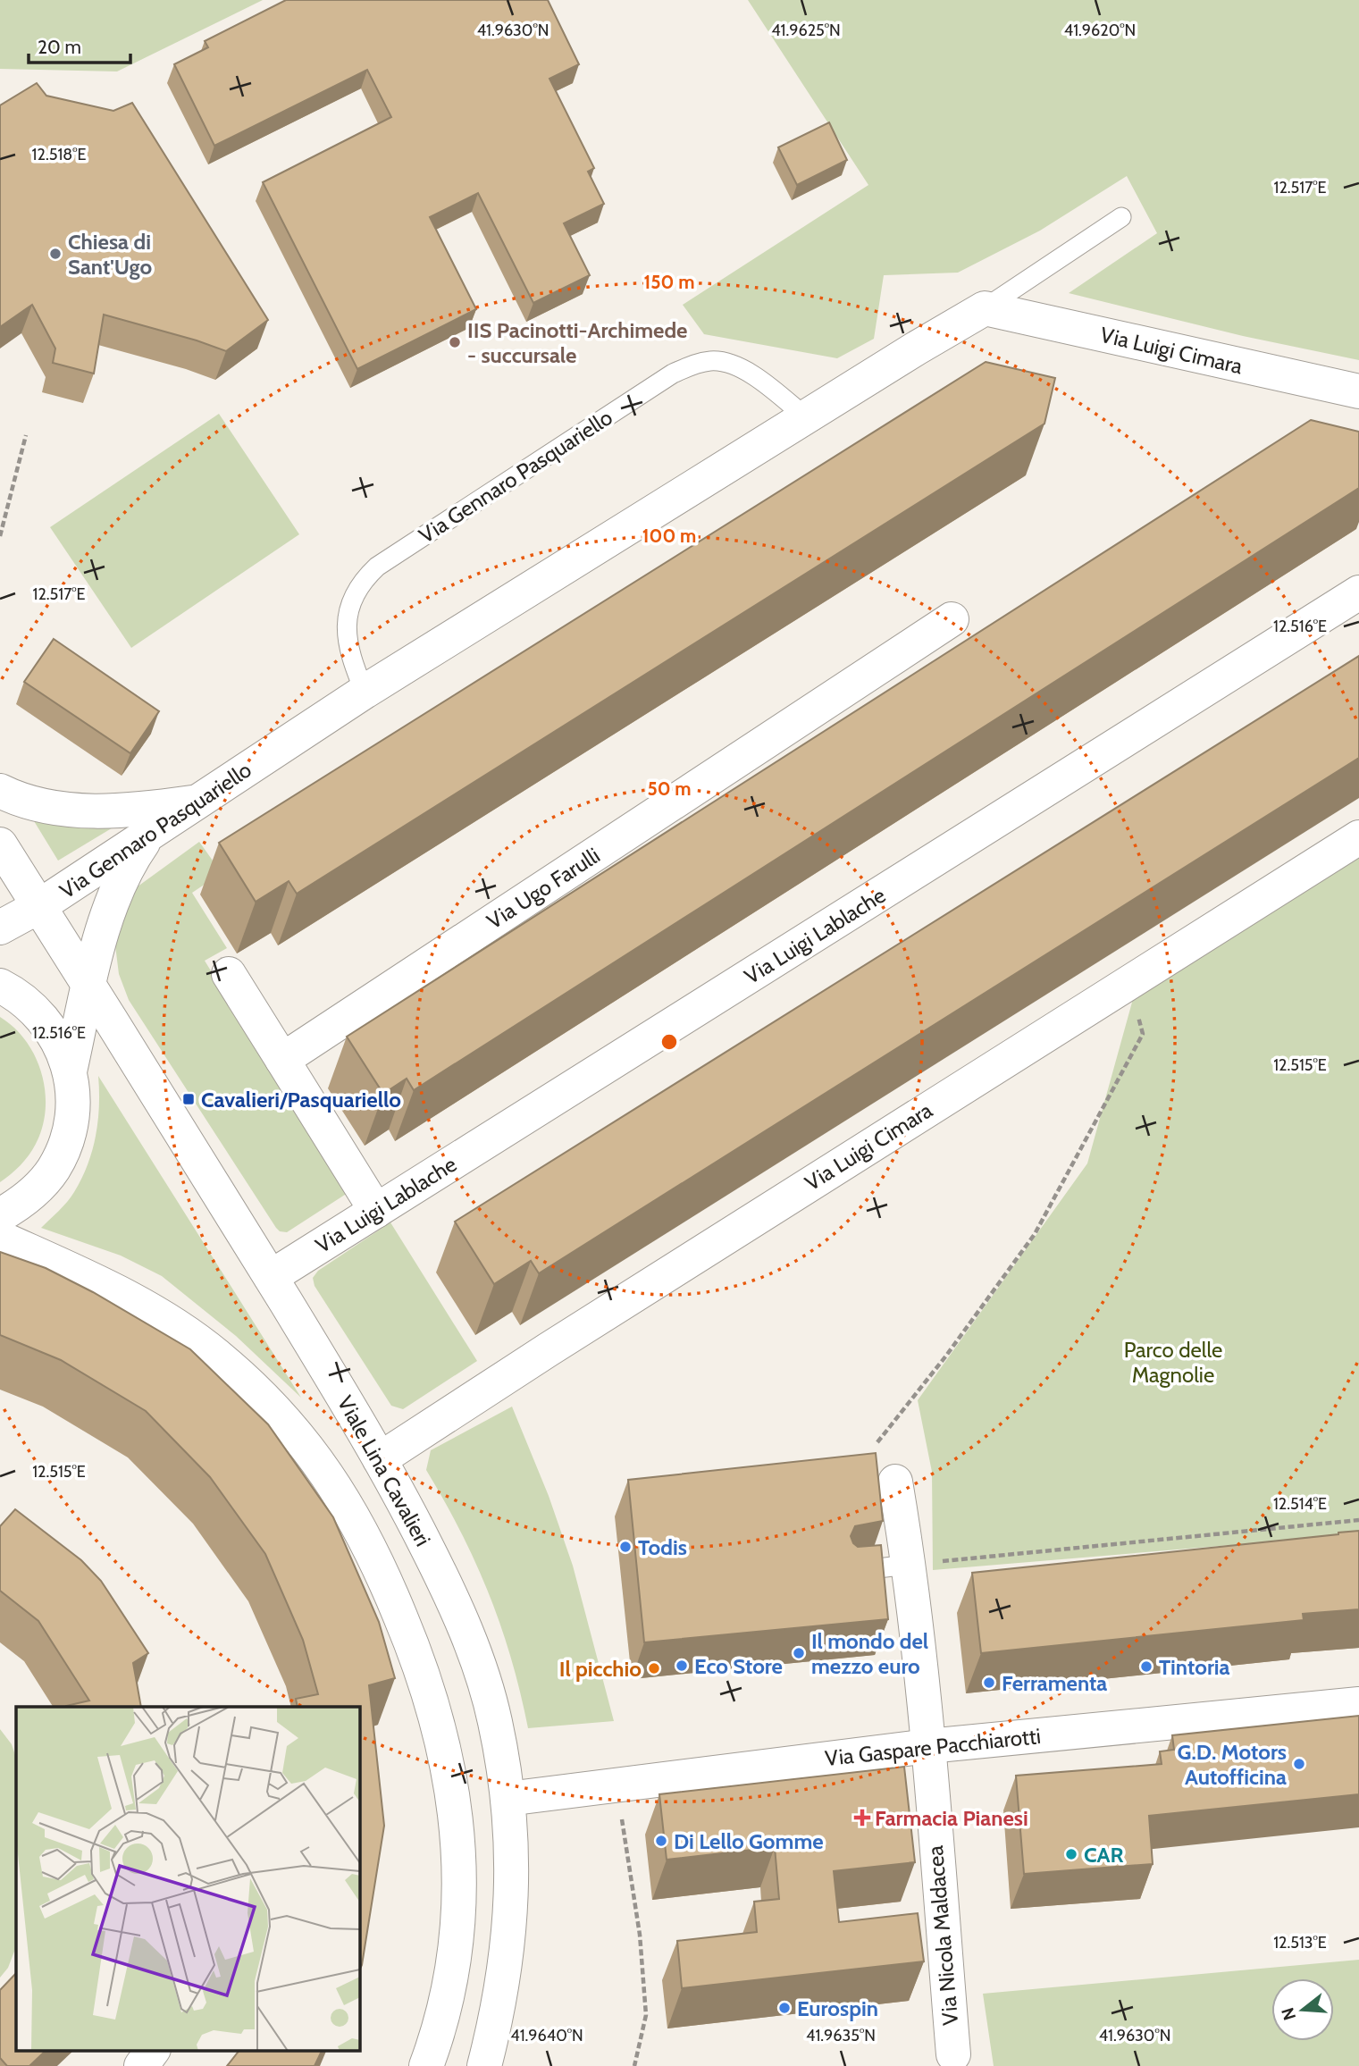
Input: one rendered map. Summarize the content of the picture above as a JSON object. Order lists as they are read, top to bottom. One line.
{"streets":{"street":["Via Luigi Cimara","Via Gennaro Pasquariello","Via Ugo Farulli","Via Luigi Lablache","Viale Lina Cavalieri","Via Gaspare Pacchiarotti","Via Nicola Maldacea"]},"crossings":[["Via Luigi Cimara","Via Gennaro Pasquariello"],["Via Luigi Cimara","Viale Lina Cavalieri"],["Via Gennaro Pasquariello","Viale Lina Cavalieri"],["Via Luigi Lablache","Viale Lina Cavalieri"],["Viale Lina Cavalieri","Via Gaspare Pacchiarotti"],["Via Gaspare Pacchiarotti","Via Nicola Maldacea"]],"parks":["Parco delle Magnolie"],"places":{"other":["Chiesa di Sant'Ugo","IIS Pacinotti-Archimede - succursale","Todis","Il mondo del mezzo euro","Eco Store","Tintoria","Il picchio","Ferramenta","G.D. Motors Autofficina","Di Lello Gomme","CAR","Eurospin"],"transit":["Cavalieri/Pasquariello"],"health":["Farmacia Pianesi"]},"scale_bar":"20 m","north":"left","coordinates":["41.9630°N","41.9625°N","41.9620°N","12.518°E","12.517°E","12.516°E","12.515°E","12.514°E","12.513°E","41.9640°N","41.9635°N"],"rings":["150 m","100 m","50 m"]}
